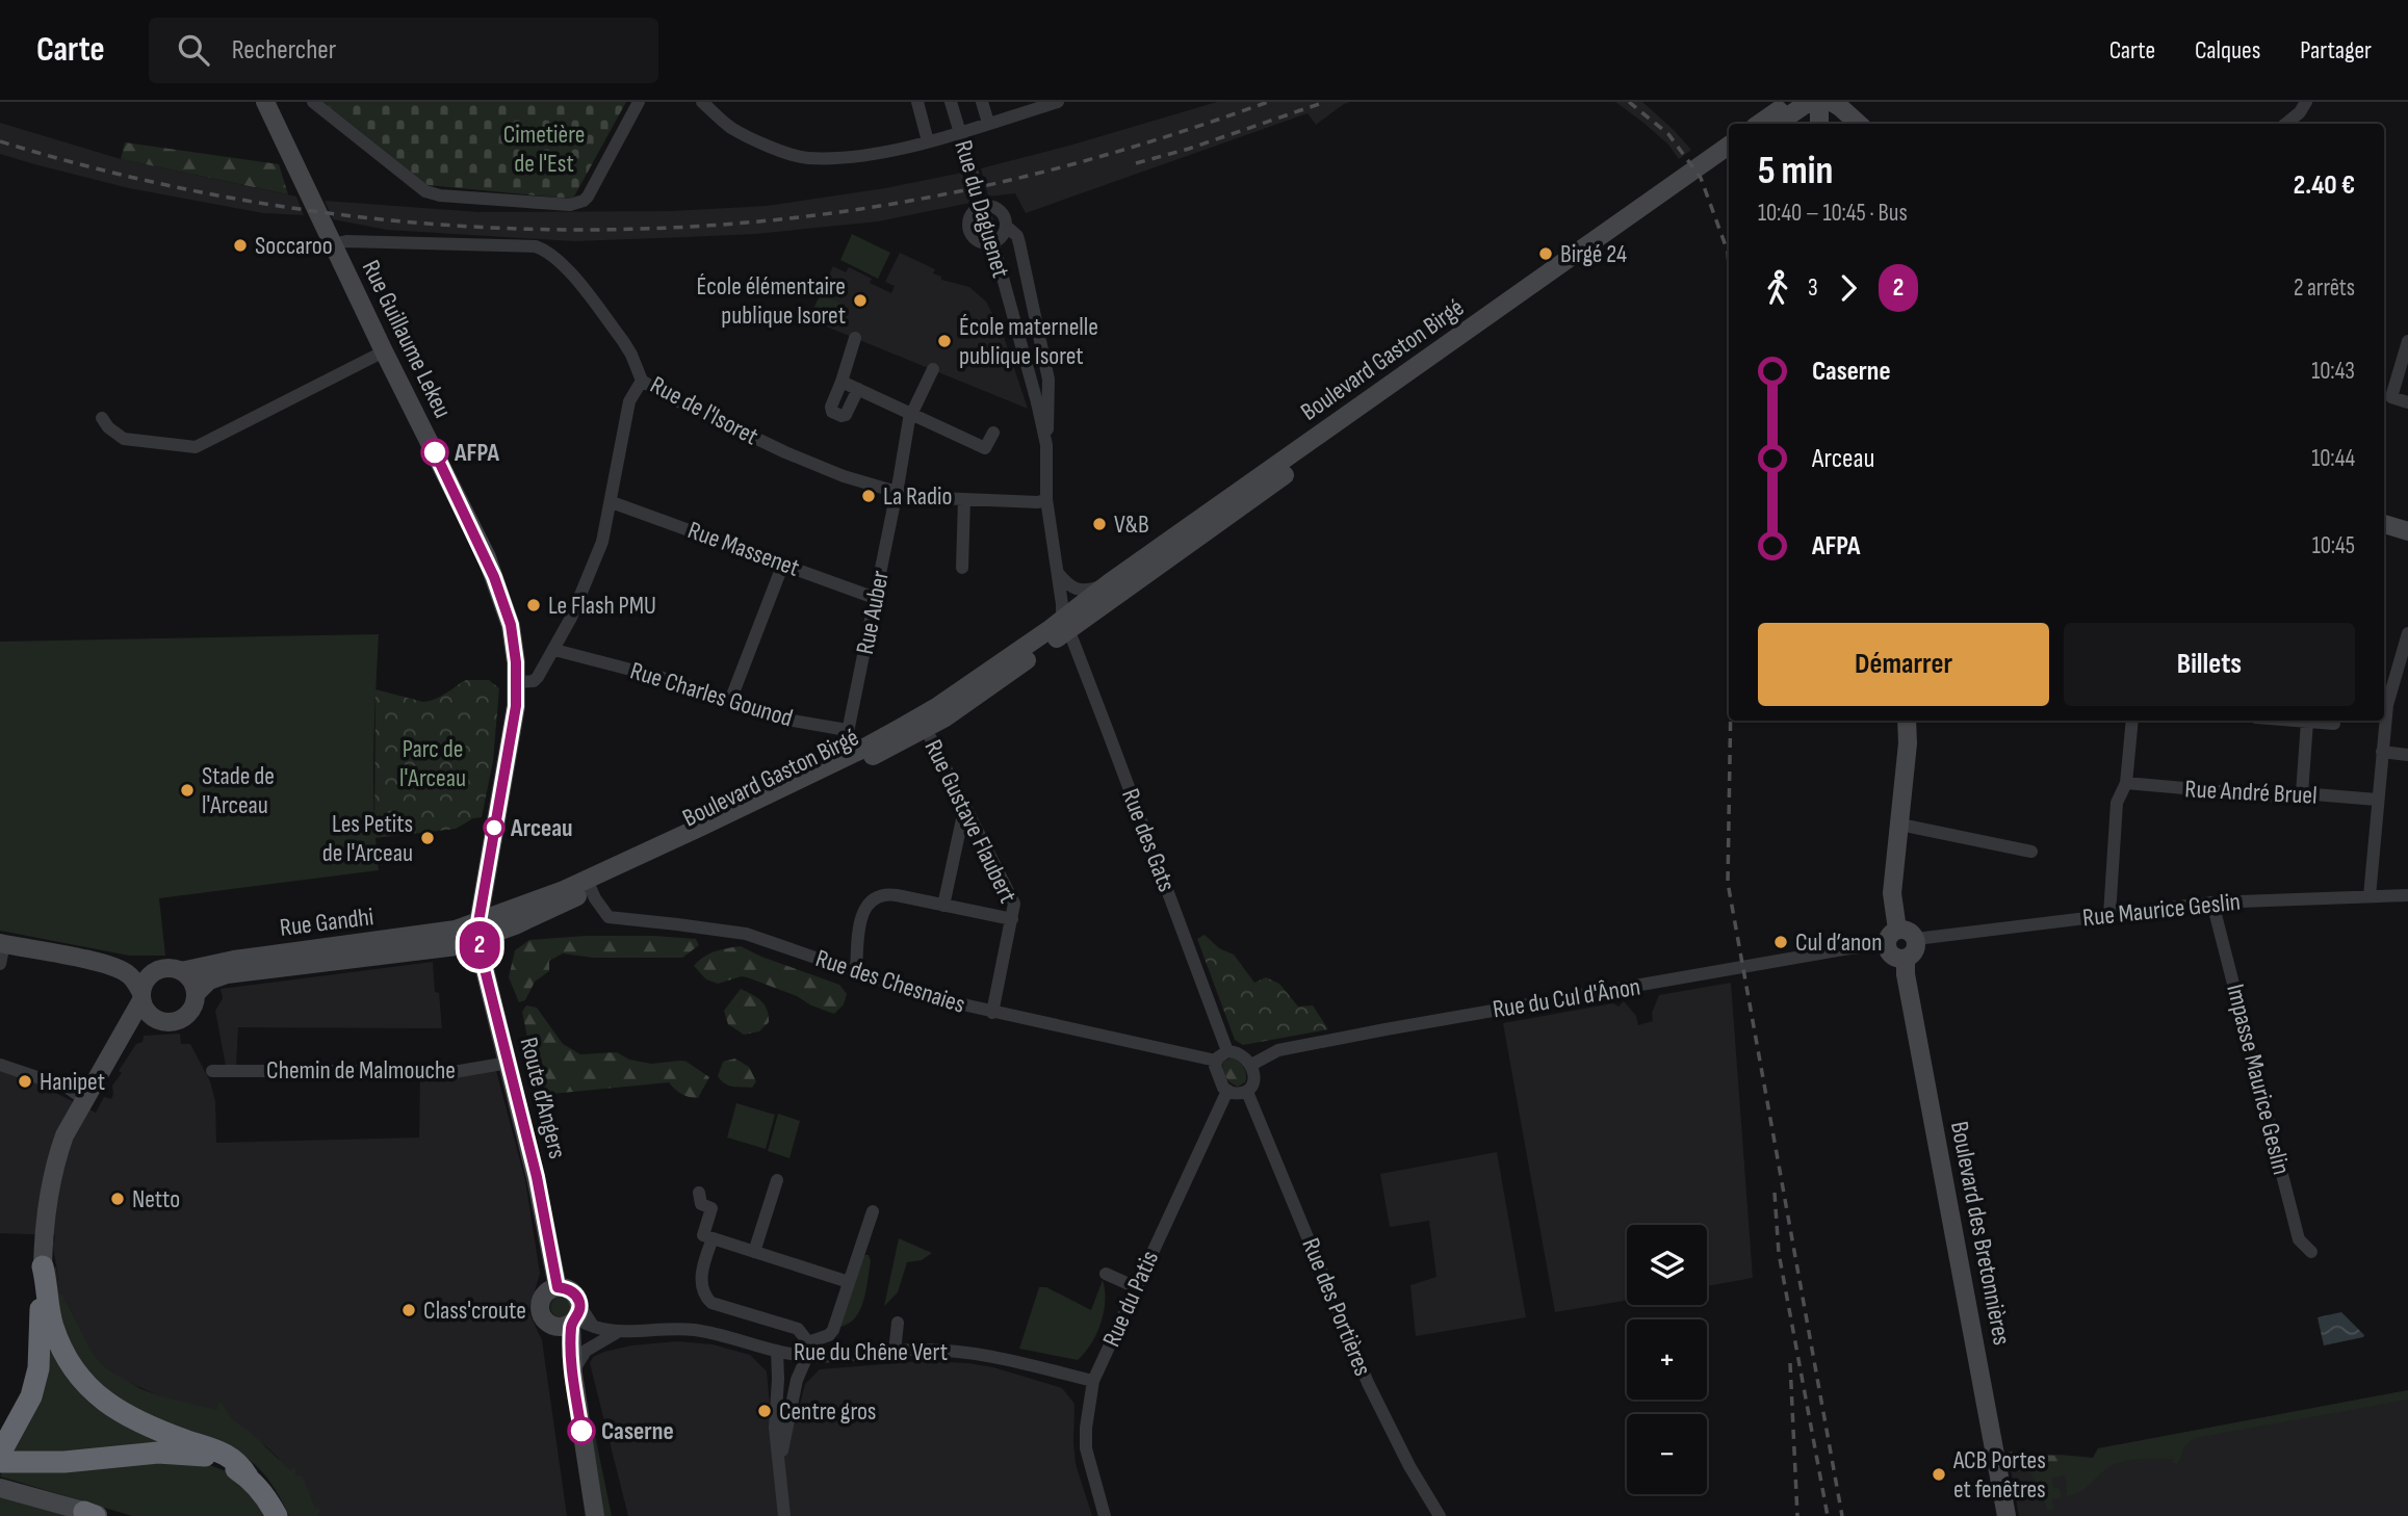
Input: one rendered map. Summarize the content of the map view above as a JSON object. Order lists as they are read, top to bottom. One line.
{"streets":{"main road":["Rue Guillaume Lekeu","Boulevard Gaston Birgé","Rue Gandhi","Route d’Angers","Boulevard des Bretonnières"],"street":["Rue du Daguenet","Rue de l'Isoret","Rue Massenet","Rue Auber","Rue Charles Gounod","Rue André Bruel","Rue Gustave Flaubert","Rue des Gats","Rue Maurice Geslin","Rue des Chesnaies","Rue du Cul d'Ânon","Chemin de Malmouche","Impasse Maurice Geslin","Rue du Patis","Rue des Portières","Rue du Chêne Vert"]},"crossings":[["Rue du Daguenet","Boulevard Gaston Birgé"],["Rue du Daguenet","Rue de l'Isoret"],["Rue du Daguenet","Rue des Gats"],["Rue Guillaume Lekeu","Boulevard Gaston Birgé"],["Rue Guillaume Lekeu","Rue de l'Isoret"],["Rue Guillaume Lekeu","Rue Gandhi"],["Rue Guillaume Lekeu","Route d’Angers"],["Boulevard Gaston Birgé","Rue Gustave Flaubert"],["Boulevard Gaston Birgé","Rue des Gats"],["Boulevard Gaston Birgé","Rue Gandhi"],["Boulevard Gaston Birgé","Rue des Chesnaies"],["Boulevard Gaston Birgé","Route d’Angers"],["Rue de l'Isoret","Rue Auber"],["Rue Massenet","Rue Auber"],["Rue Auber","Rue Charles Gounod"],["Rue Gustave Flaubert","Rue des Chesnaies"],["Rue des Gats","Rue des Chesnaies"],["Rue des Gats","Rue du Cul d'Ânon"],["Rue des Gats","Rue du Patis"],["Rue des Gats","Rue des Portières"],["Rue Maurice Geslin","Rue du Cul d'Ânon"],["Rue Maurice Geslin","Impasse Maurice Geslin"],["Rue Maurice Geslin","Boulevard des Bretonnières"],["Rue Gandhi","Route d’Angers"],["Rue des Chesnaies","Rue du Cul d'Ânon"],["Rue des Chesnaies","Rue du Patis"],["Rue des Chesnaies","Rue des Portières"],["Rue du Cul d'Ânon","Boulevard des Bretonnières"],["Rue du Cul d'Ânon","Rue du Patis"],["Rue du Cul d'Ânon","Rue des Portières"],["Chemin de Malmouche","Route d’Angers"],["Route d’Angers","Rue du Chêne Vert"],["Rue du Patis","Rue des Portières"],["Rue du Patis","Rue du Chêne Vert"]],"parks":["Cimetière de l'Est","Parc de l'Arceau"],"places":["Soccaroo","Birgé 24","École élémentaire publique Isoret","École maternelle publique Isoret","AFPA","La Radio","V&B","Le Flash PMU","Stade de l'Arceau","Arceau","Les Petits de l'Arceau","Cul d’anon","Hanipet","Netto","Class'croute","Centre gros","Caserne","ACB Portes et fenêtres"],"lines":["bus line 2"],"page":{"header":"Carte","search":"Rechercher","nav":["Carte","Calques","Partager"],"on_map":"2","heading":["5 min","10:40 – 10:45 · Bus","2.40 €"],"legs":["3","2","2 arrêts"],"list":[{"name":"Caserne","value":"10:43"},{"name":"Arceau","value":"10:44"},{"name":"AFPA","value":"10:45"}],"buttons":["Démarrer","Billets"],"map_buttons":["+","−"]}}
